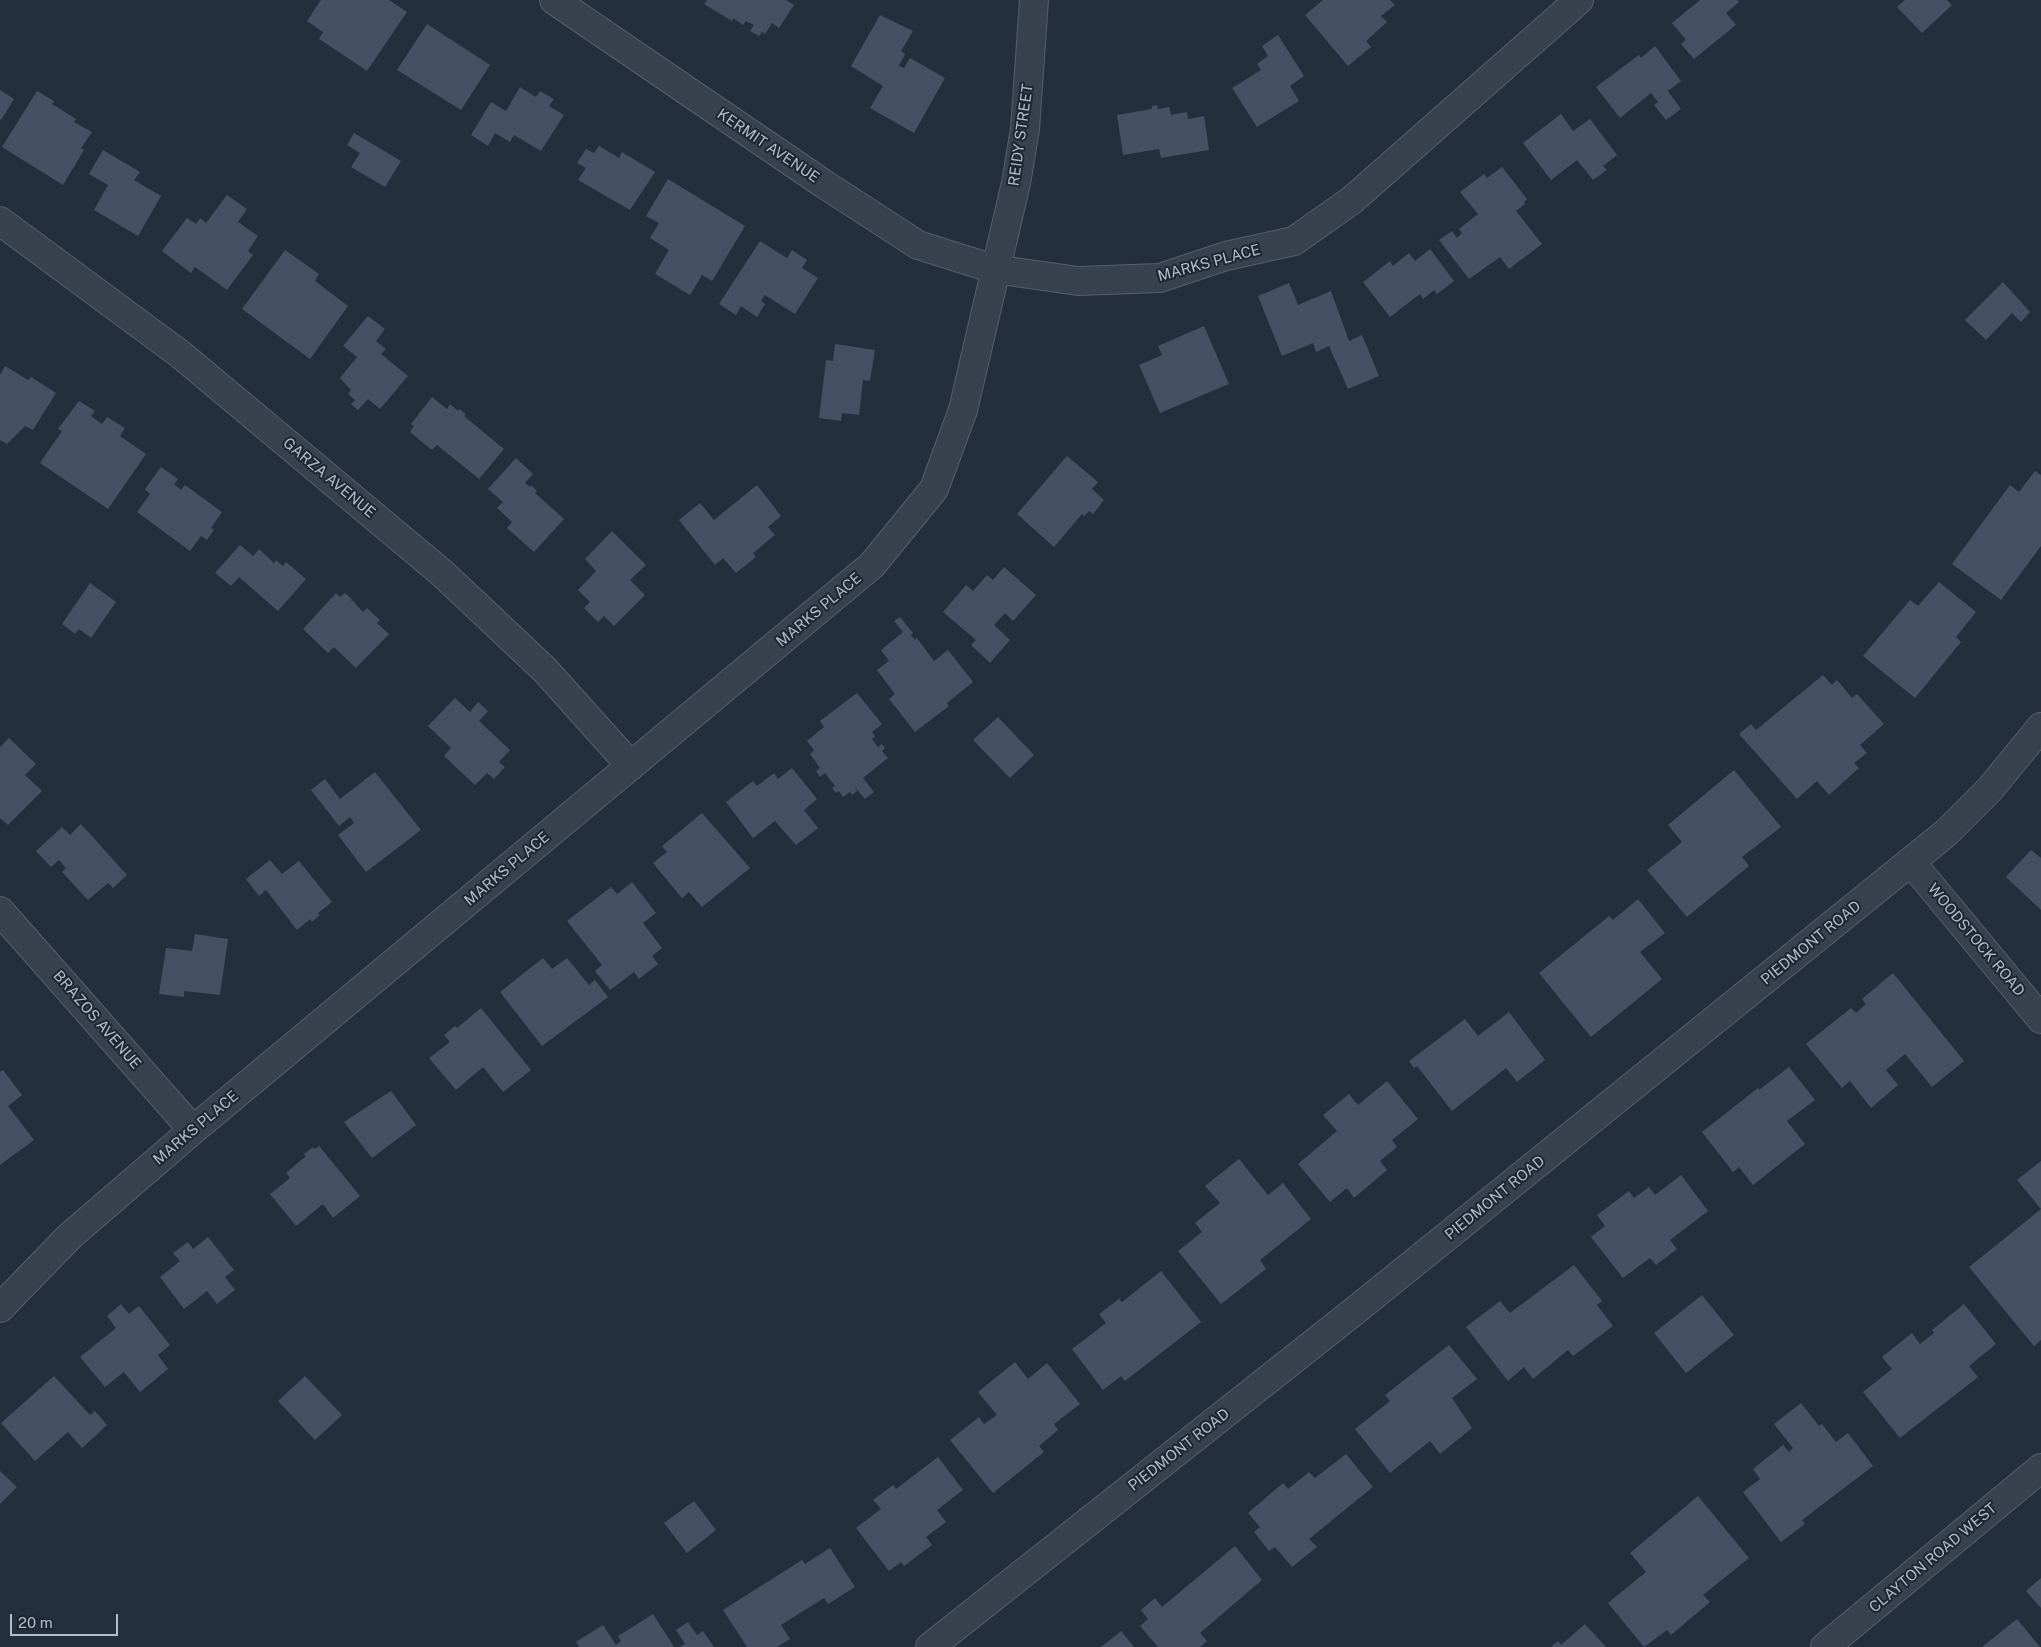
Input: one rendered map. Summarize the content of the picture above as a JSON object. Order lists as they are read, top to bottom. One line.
{"streets":{"street":["REIDY STREET","KERMIT AVENUE","MARKS PLACE","GARZA AVENUE","WOODSTOCK ROAD","PIEDMONT ROAD","BRAZOS AVENUE","CLAYTON ROAD WEST"]},"crossings":[["REIDY STREET","KERMIT AVENUE"],["REIDY STREET","MARKS PLACE"],["KERMIT AVENUE","MARKS PLACE"],["MARKS PLACE","GARZA AVENUE"],["MARKS PLACE","BRAZOS AVENUE"],["WOODSTOCK ROAD","PIEDMONT ROAD"]],"scale_bar":"20 m"}
